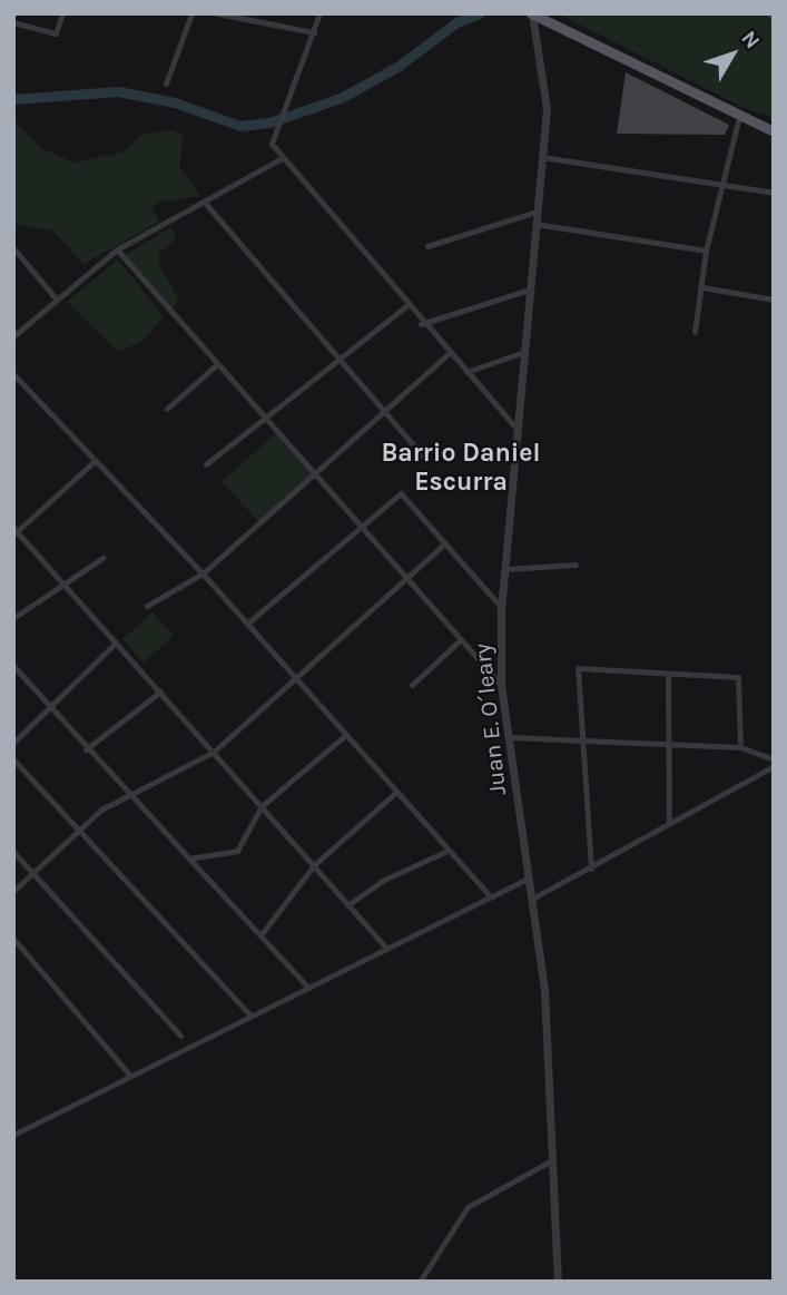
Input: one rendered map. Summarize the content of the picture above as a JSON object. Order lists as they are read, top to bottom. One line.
{"streets":{"street":["Juan E. O´leary"]},"districts":["Barrio Daniel Escurra"],"north":"top right"}
